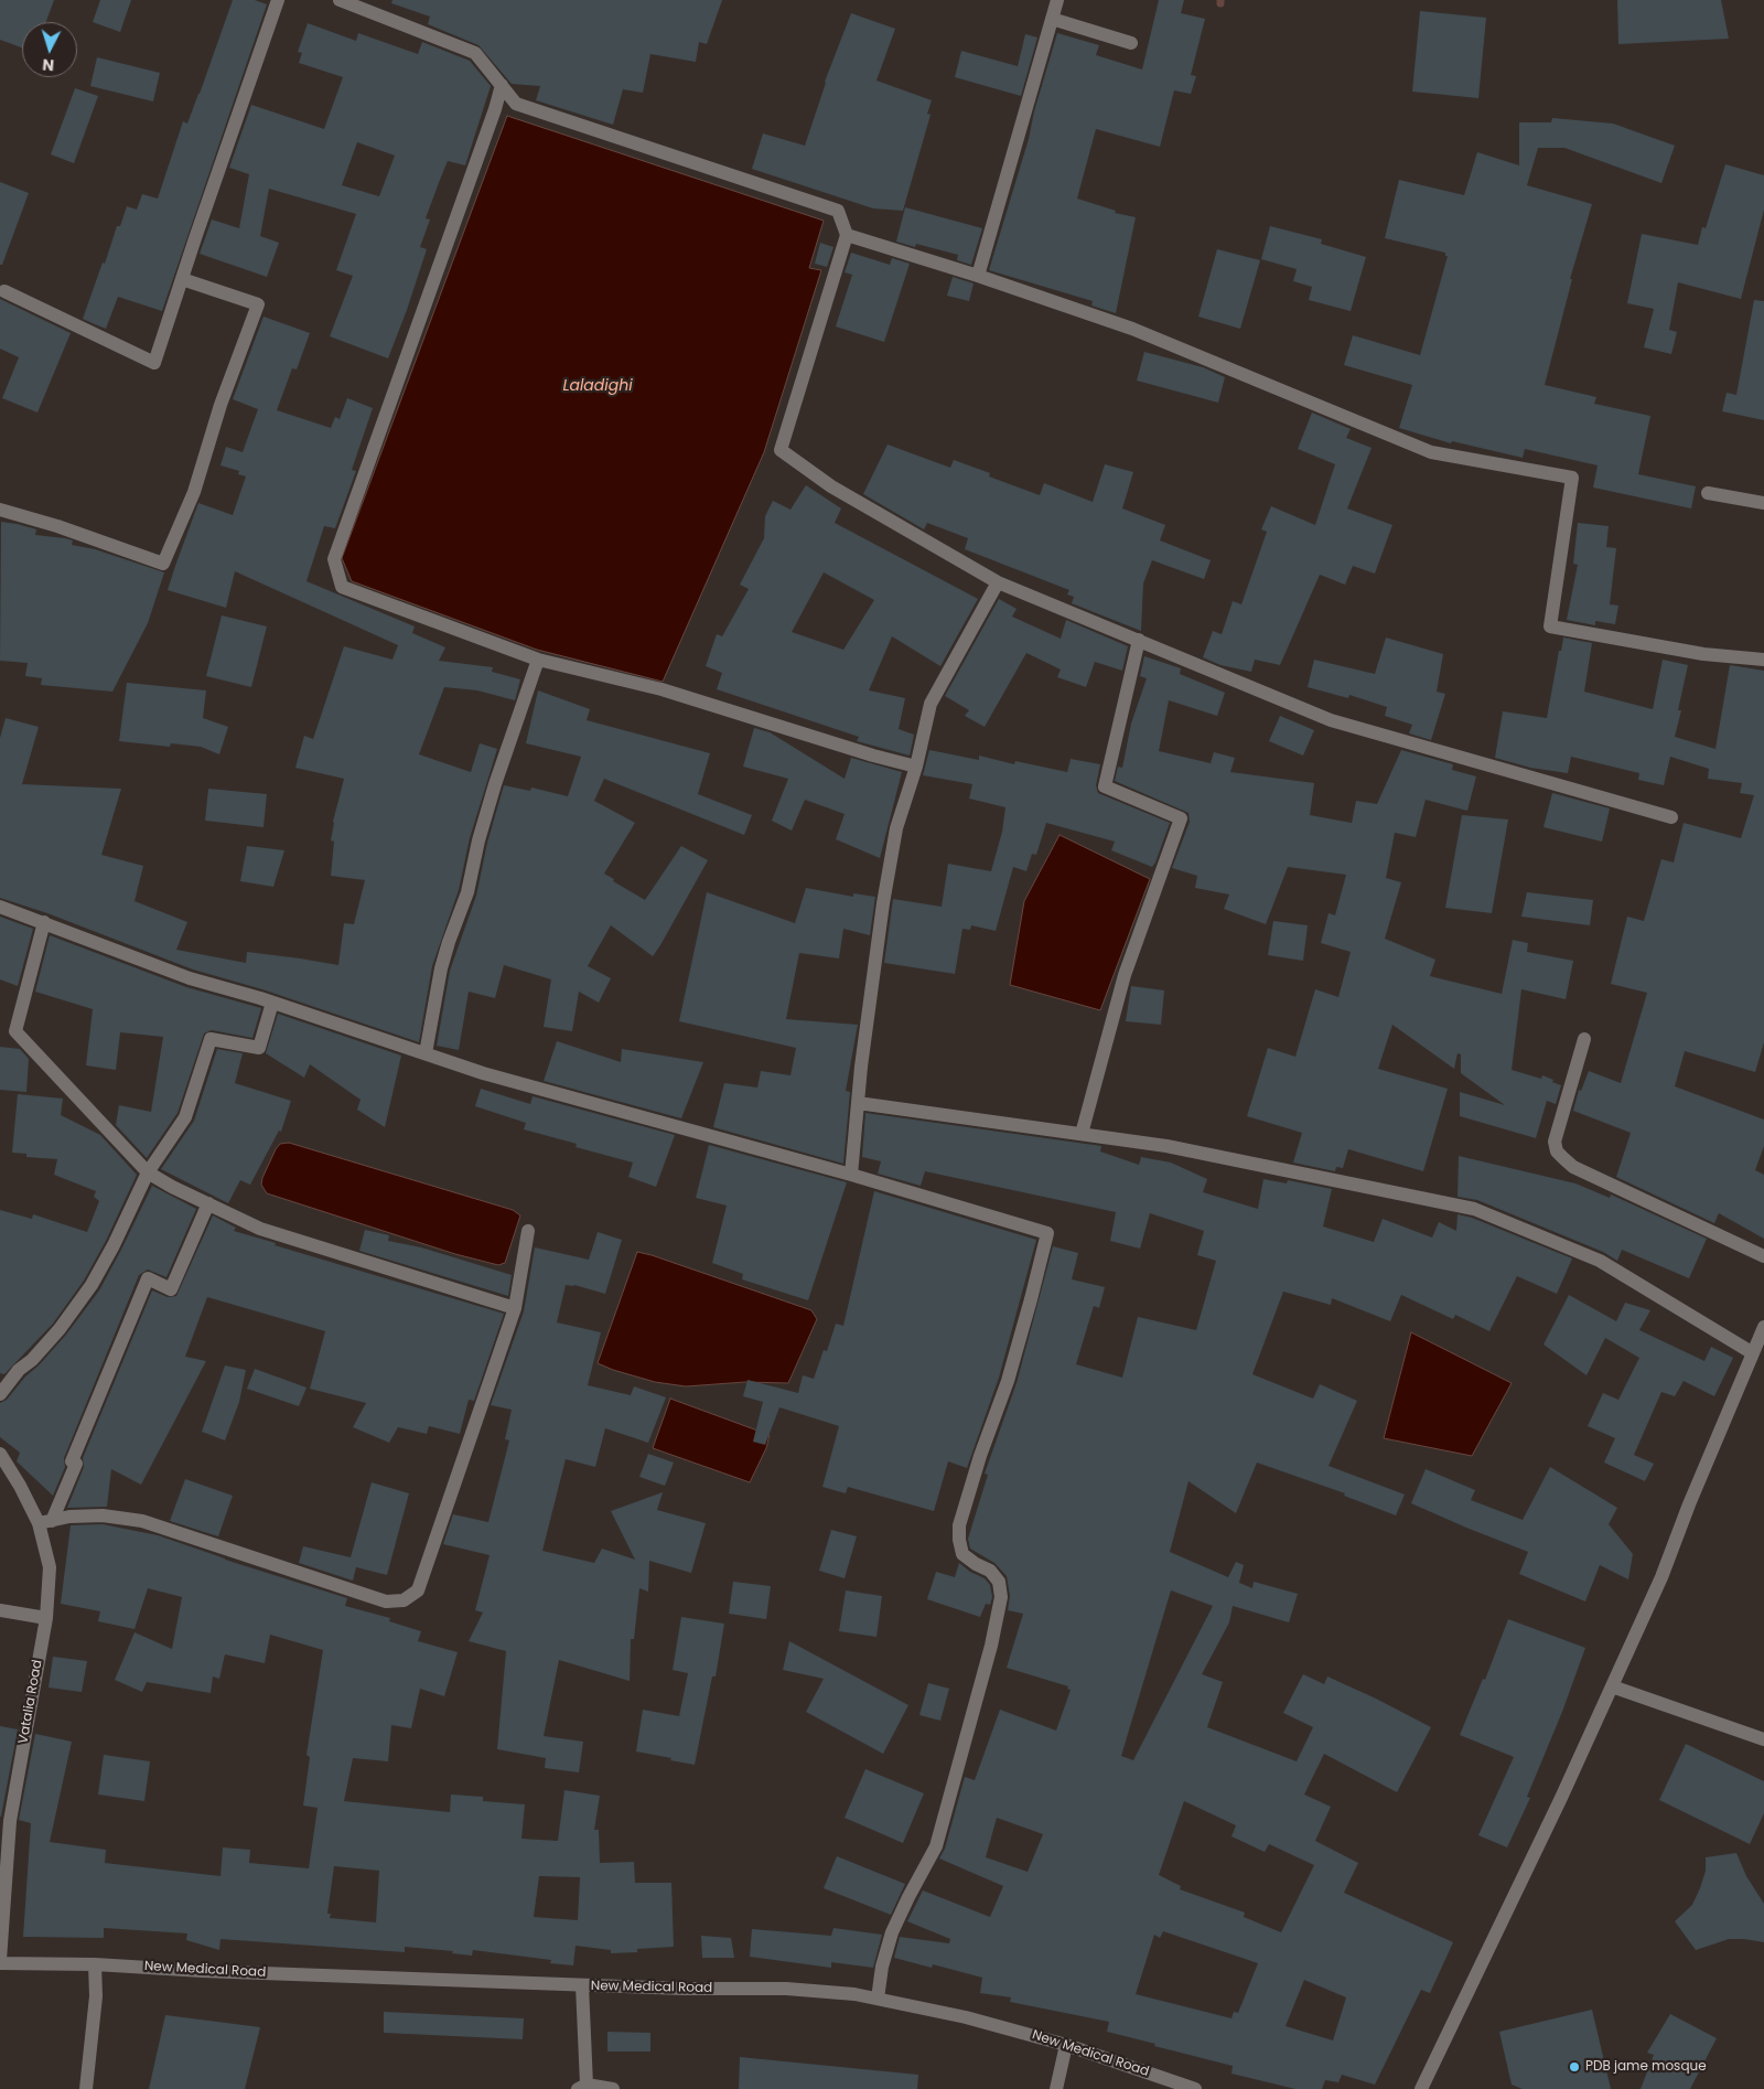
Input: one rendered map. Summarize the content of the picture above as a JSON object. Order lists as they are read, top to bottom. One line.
{"streets":{"street":["Vatalia Road","New Medical Road"]},"crossings":[["Vatalia Road","New Medical Road"]],"water":["Laladighi"],"places":["PDB jame mosque"],"north":"bottom"}
